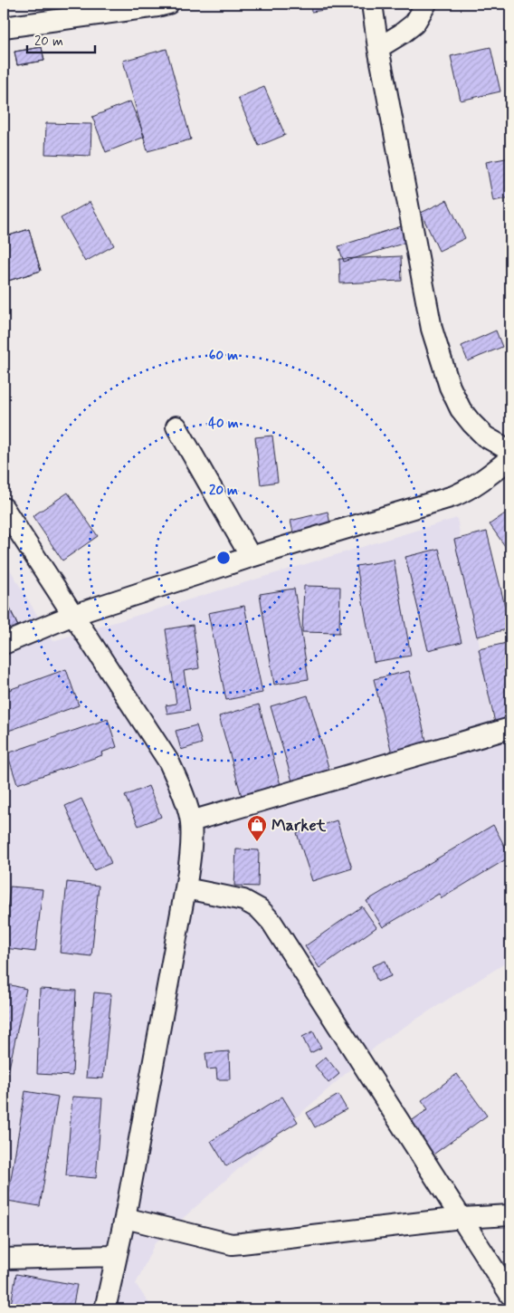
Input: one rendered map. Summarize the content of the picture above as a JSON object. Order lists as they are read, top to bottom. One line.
{"places":{"shop":["Market"]},"scale_bar":"20 m","rings":["60 m","40 m","20 m"]}
